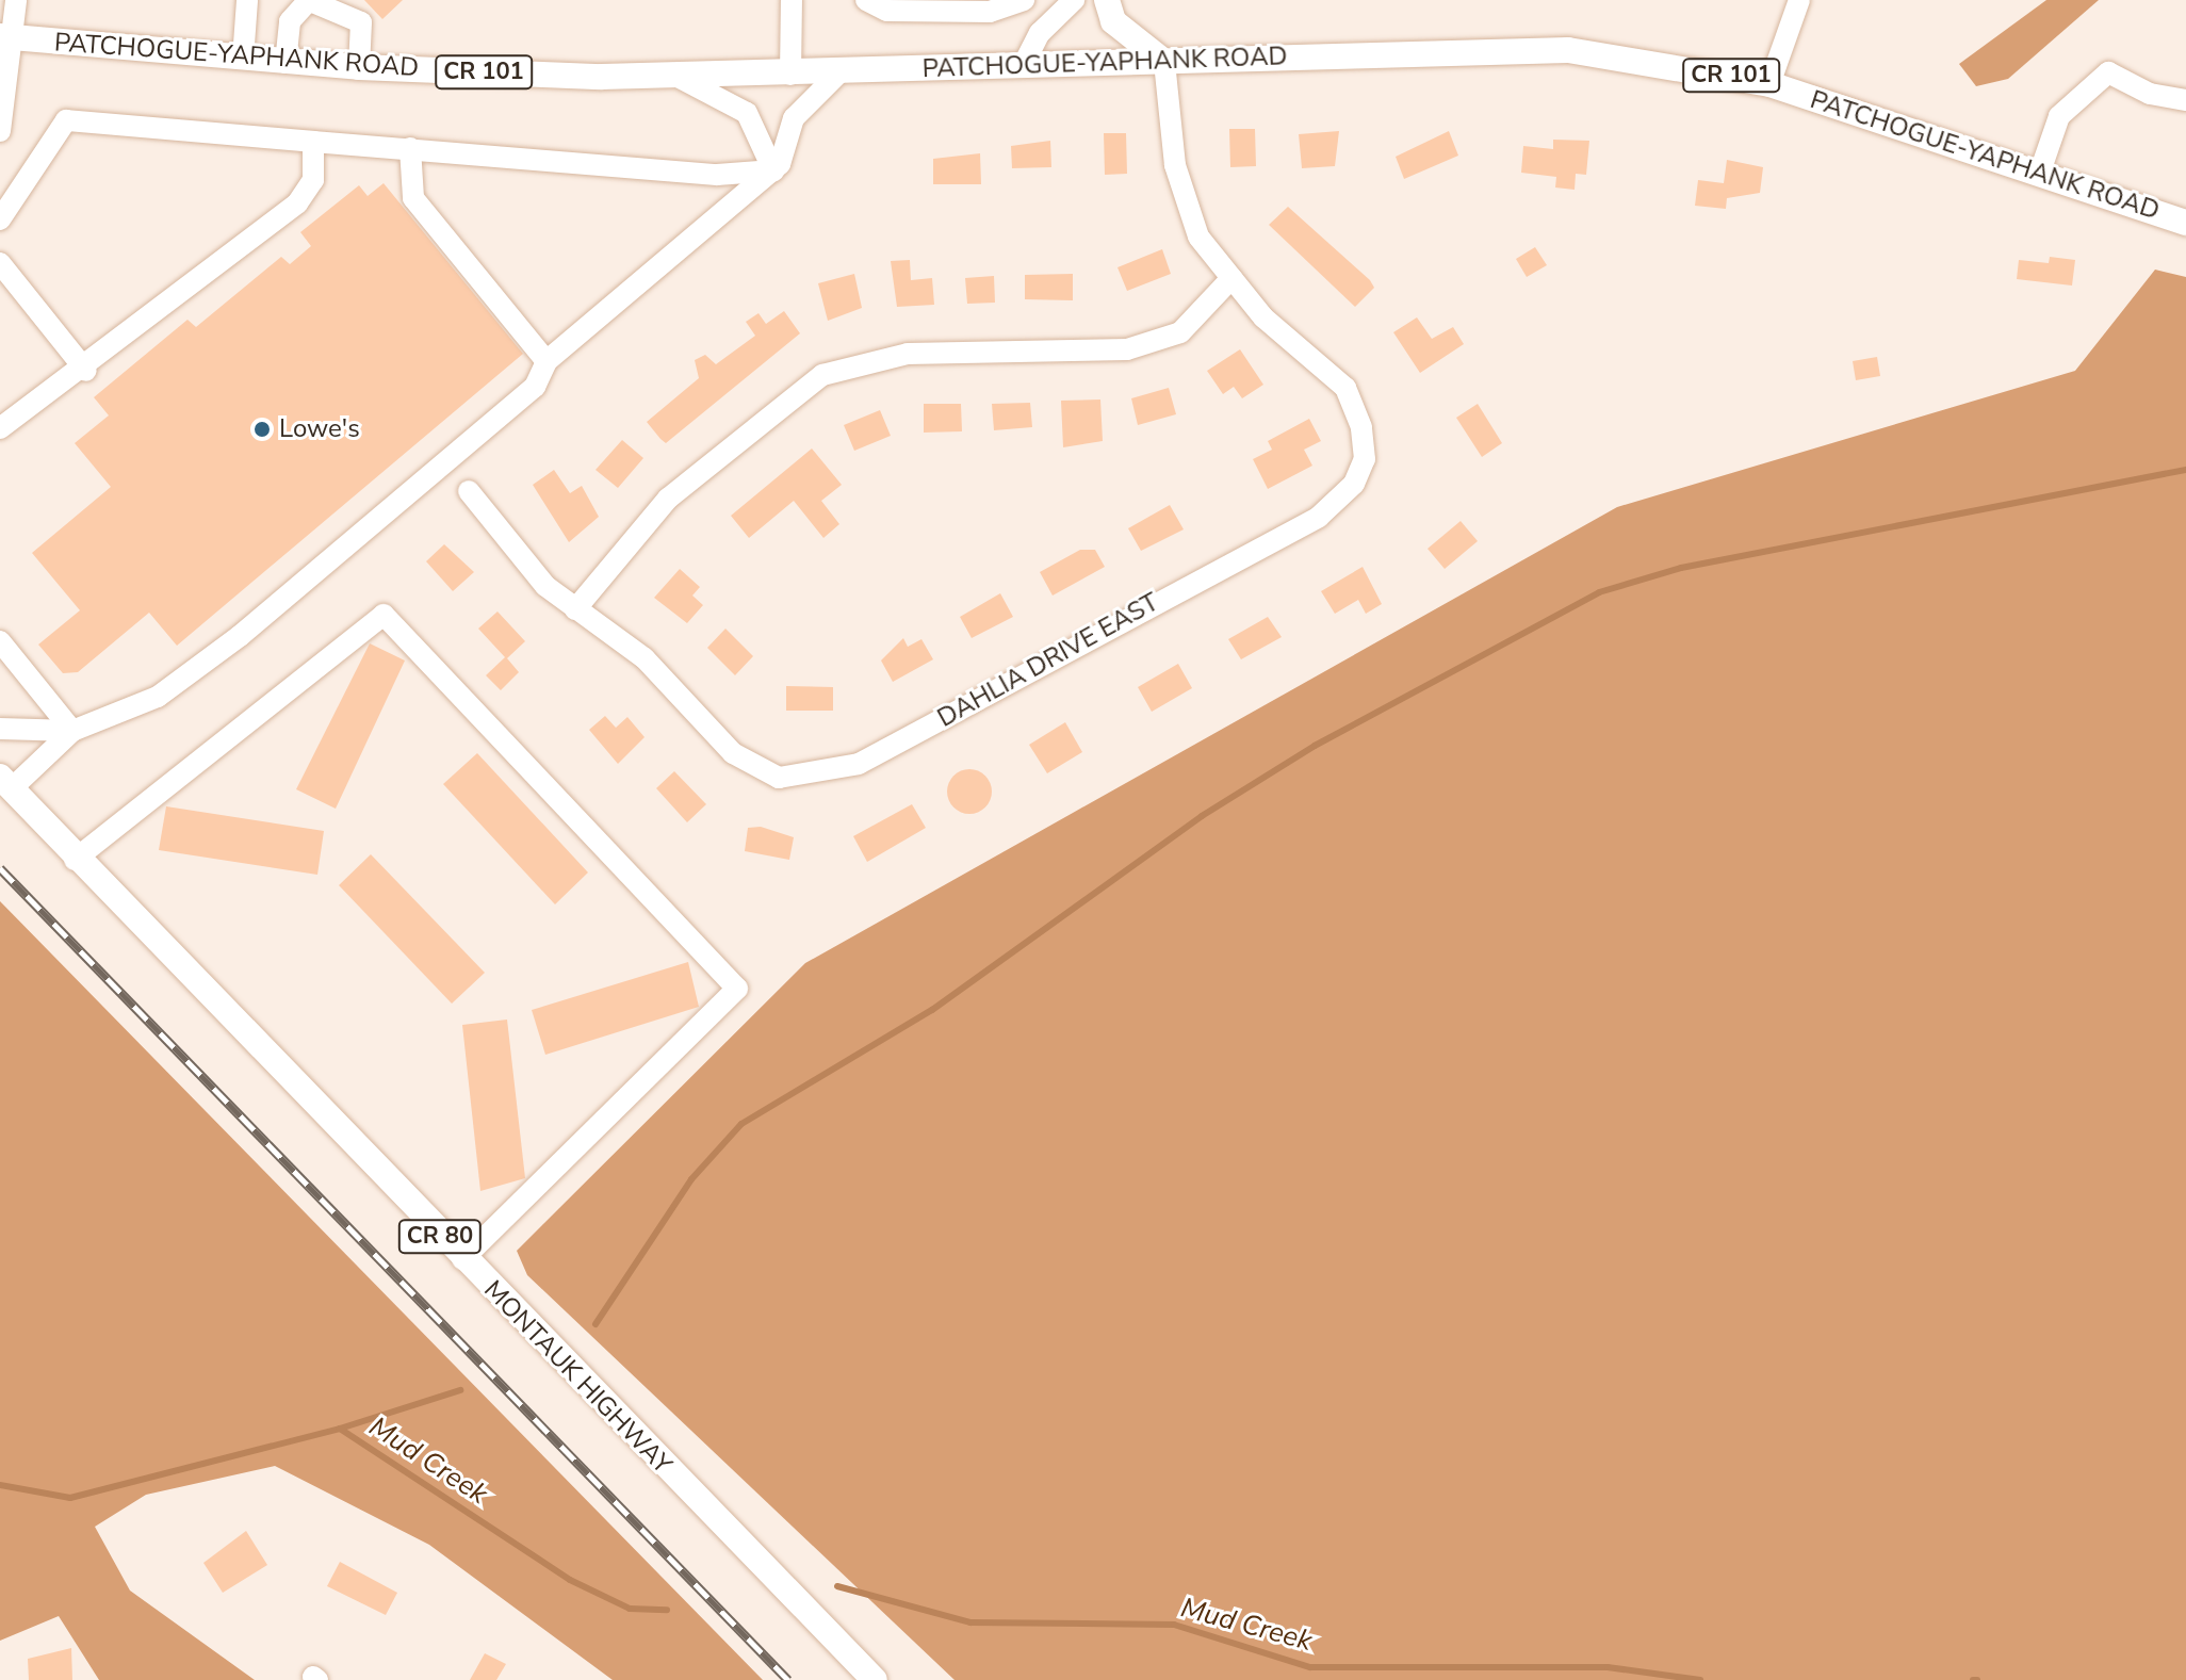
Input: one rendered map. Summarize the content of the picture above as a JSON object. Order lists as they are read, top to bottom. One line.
{"streets":{"main road":["PATCHOGUE-YAPHANK ROAD","CR 101","CR 80","MONTAUK HIGHWAY"],"street":["DAHLIA DRIVE EAST"]},"crossings":[["PATCHOGUE-YAPHANK ROAD","DAHLIA DRIVE EAST"]],"water":["Mud Creek"],"places":["Lowe's"]}
